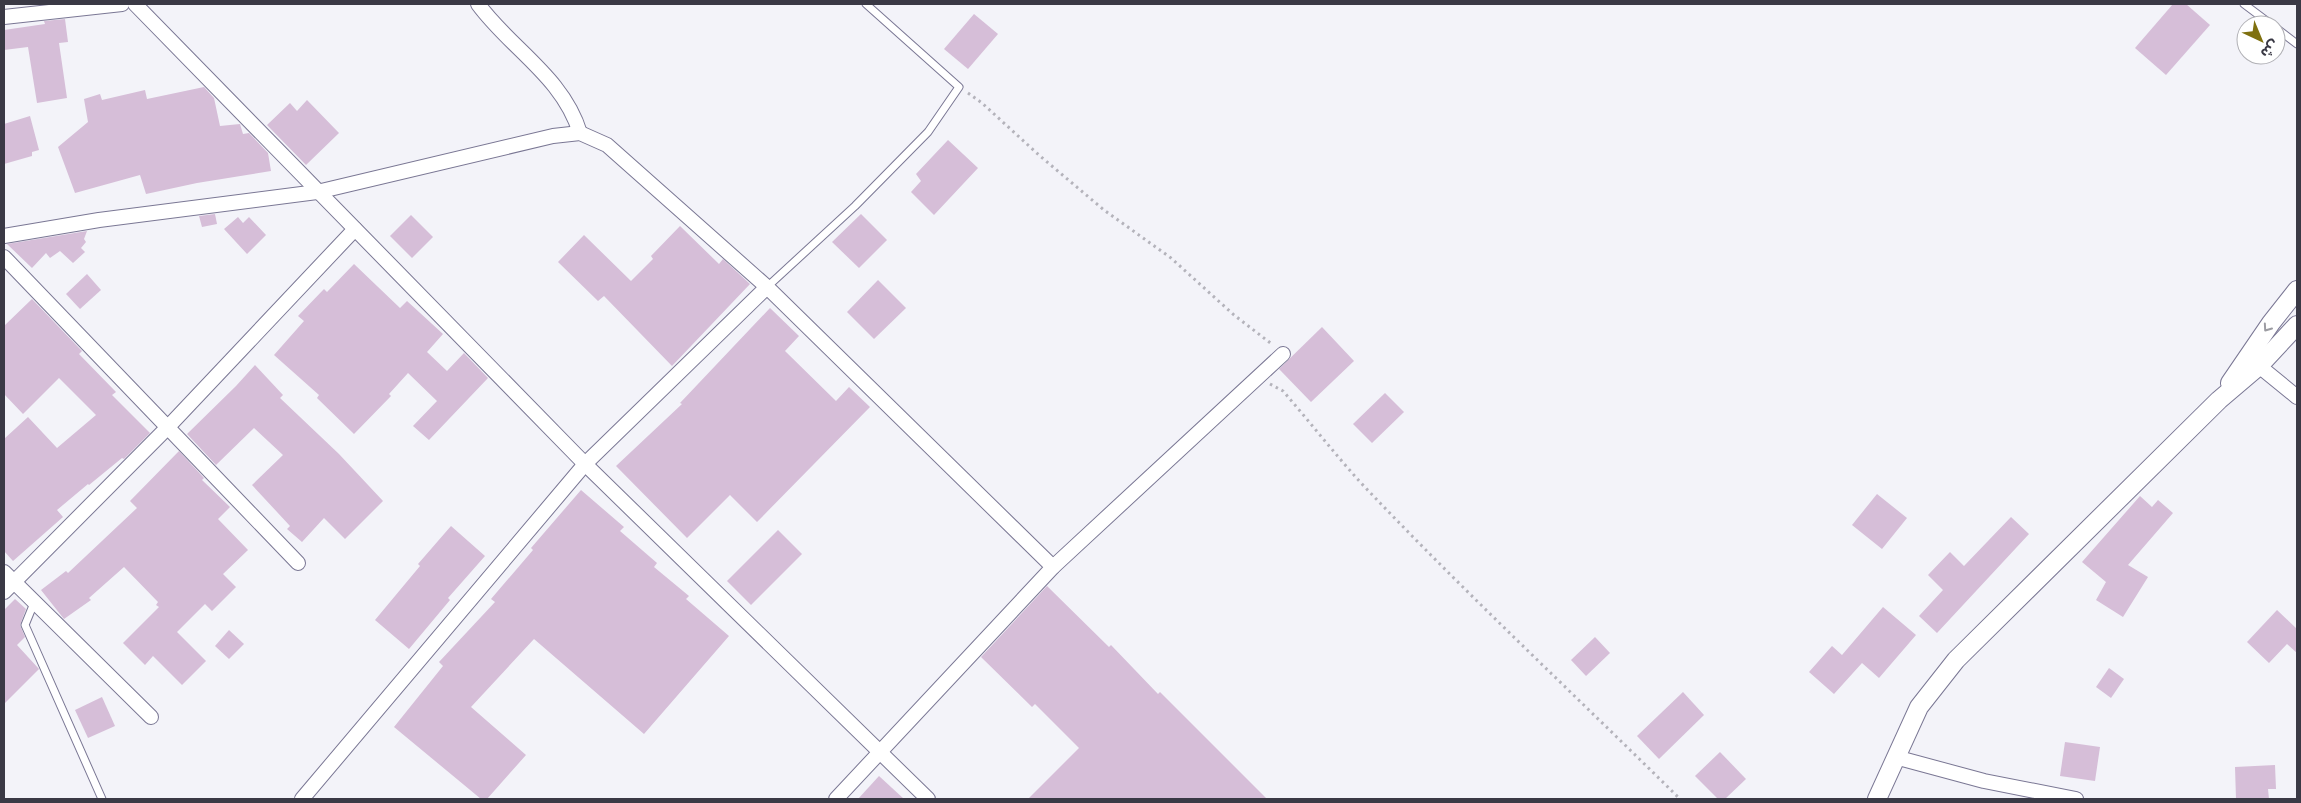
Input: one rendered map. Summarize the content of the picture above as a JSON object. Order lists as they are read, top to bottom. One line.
{"north":"bottom right"}
